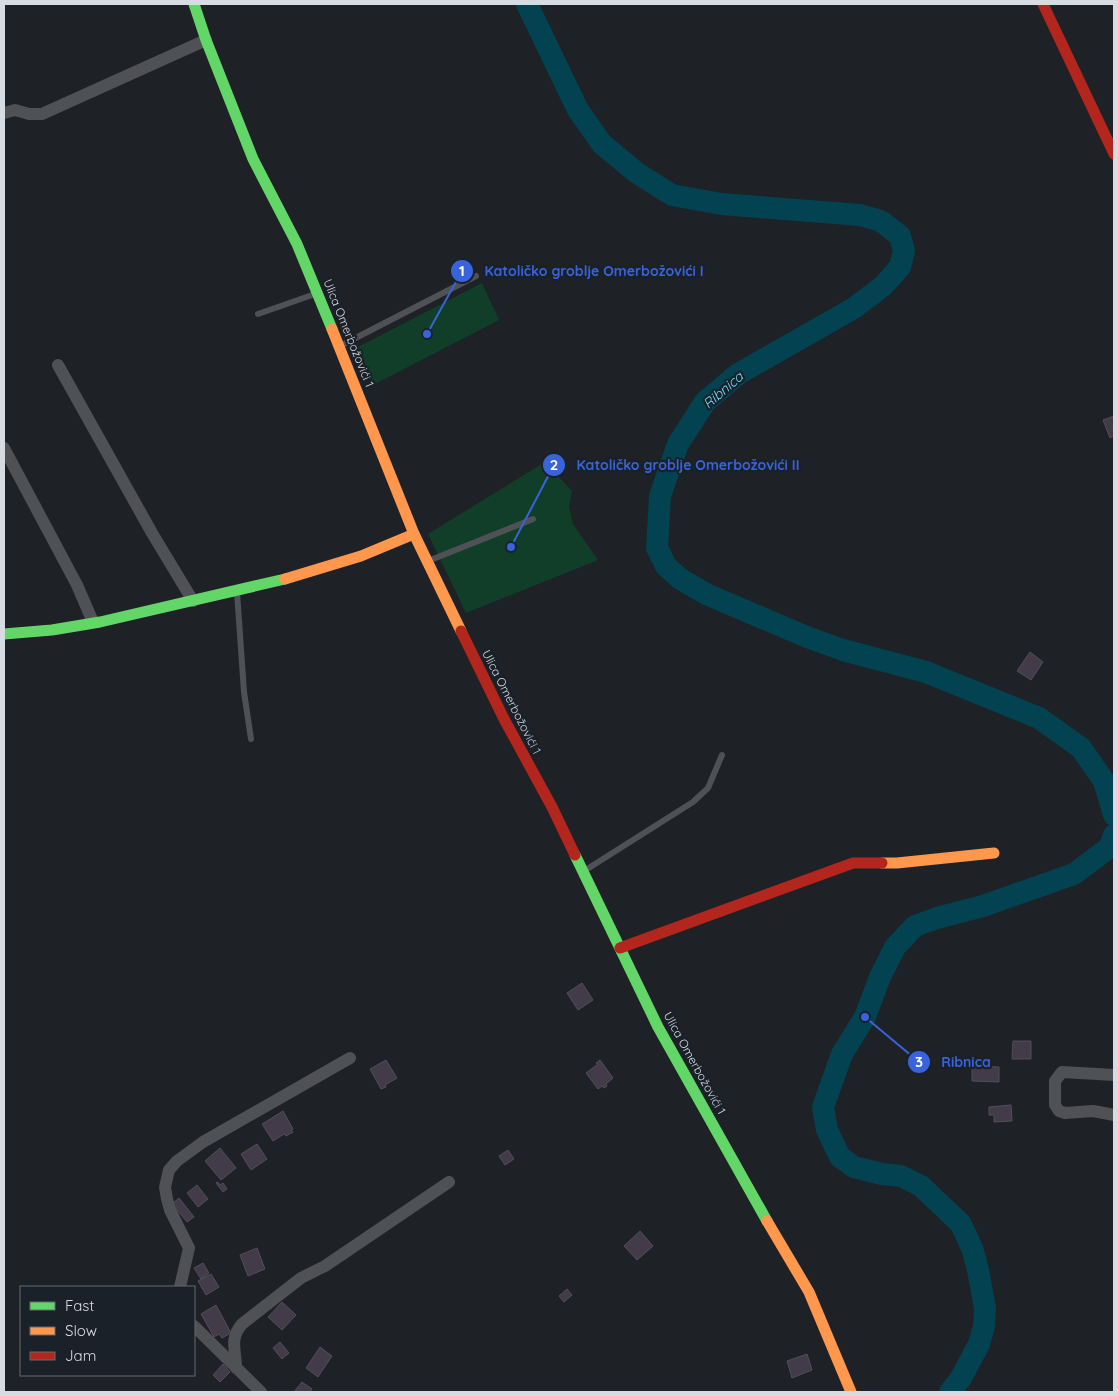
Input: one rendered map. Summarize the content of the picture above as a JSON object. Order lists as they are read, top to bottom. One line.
{"streets":{"street":["Ulica Omerbožovići 1"]},"water":["Ribnica"],"places":["Katoličko groblje Omerbožovići I","Katoličko groblje Omerbožovići II","Ribnica"],"legend":["Fast","Slow","Jam"]}
